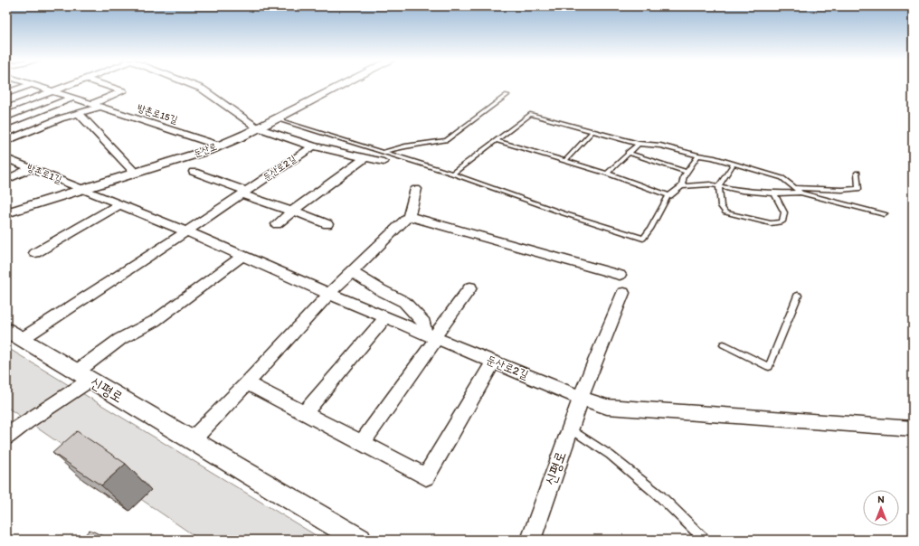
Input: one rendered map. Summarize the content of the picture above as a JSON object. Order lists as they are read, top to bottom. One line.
{"streets":{"street":["방촌로15길","둔산로","둔산로2길","방촌로1길","신평로"]},"crossings":[["방촌로15길","둔산로"],["둔산로","둔산로2길"],["둔산로","방촌로1길"],["둔산로2길","방촌로1길"],["둔산로2길","신평로"]],"north":"top"}
